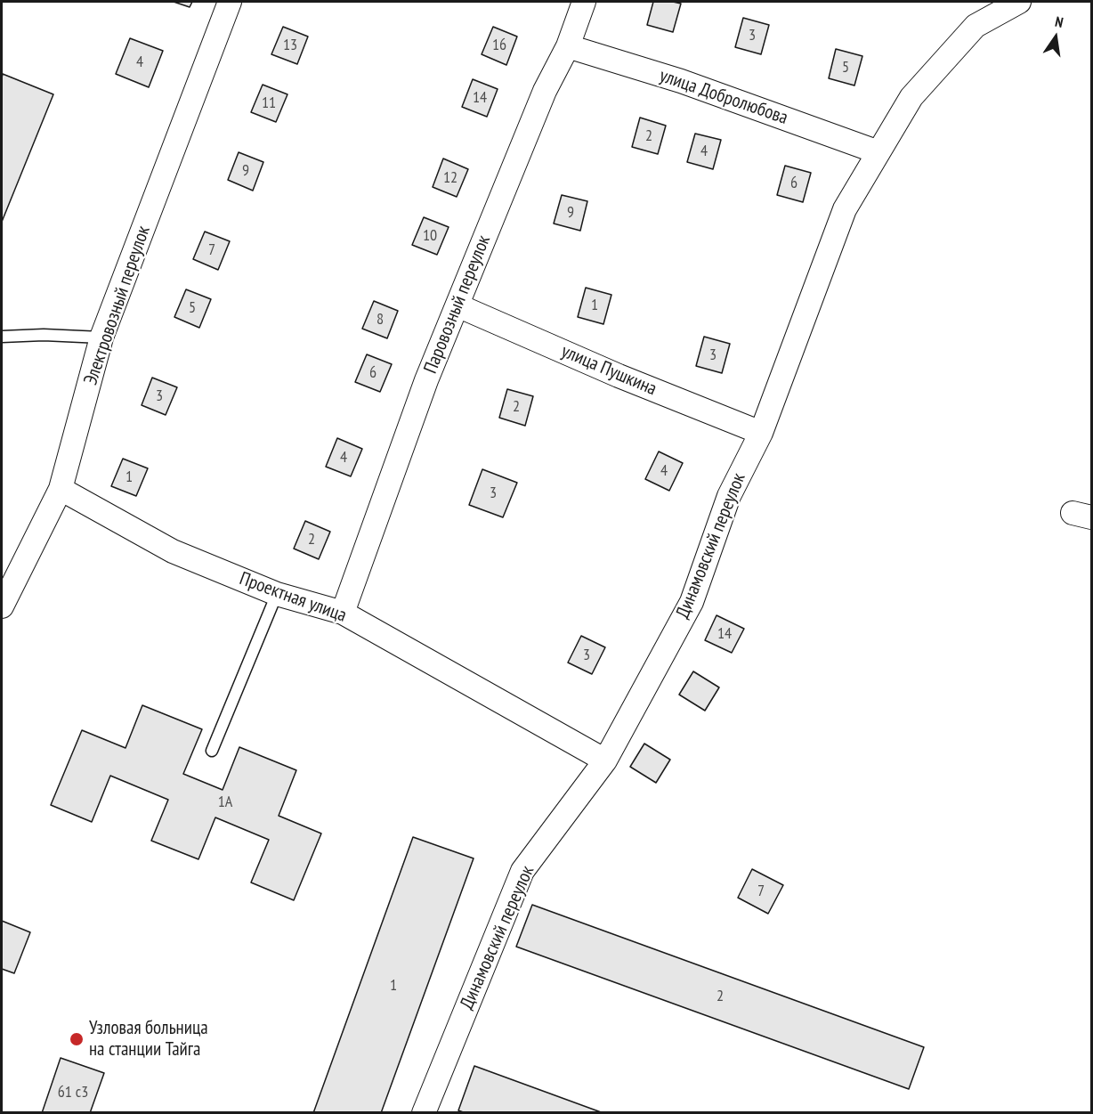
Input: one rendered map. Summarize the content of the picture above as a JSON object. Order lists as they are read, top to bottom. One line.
{"streets":{"street":["улица Добролюбова","Паровозный переулок","Электровозный переулок","улица Пушкина","Динамовский переулок","Проектная улица"]},"crossings":[["улица Добролюбова","Паровозный переулок"],["улица Добролюбова","Динамовский переулок"],["Паровозный переулок","улица Пушкина"],["Паровозный переулок","Проектная улица"],["Электровозный переулок","Проектная улица"],["улица Пушкина","Динамовский переулок"],["Динамовский переулок","Проектная улица"]],"places":["Узловая больница на станции Тайга"],"house_numbers":["3","13","16","4","5","14","11","2","4","9","12","6","9","10","7","1","5","8","3","6","3","2","4","4","1","3","2","14","3","1А","7","1","2","61 с3"],"north":"top"}
